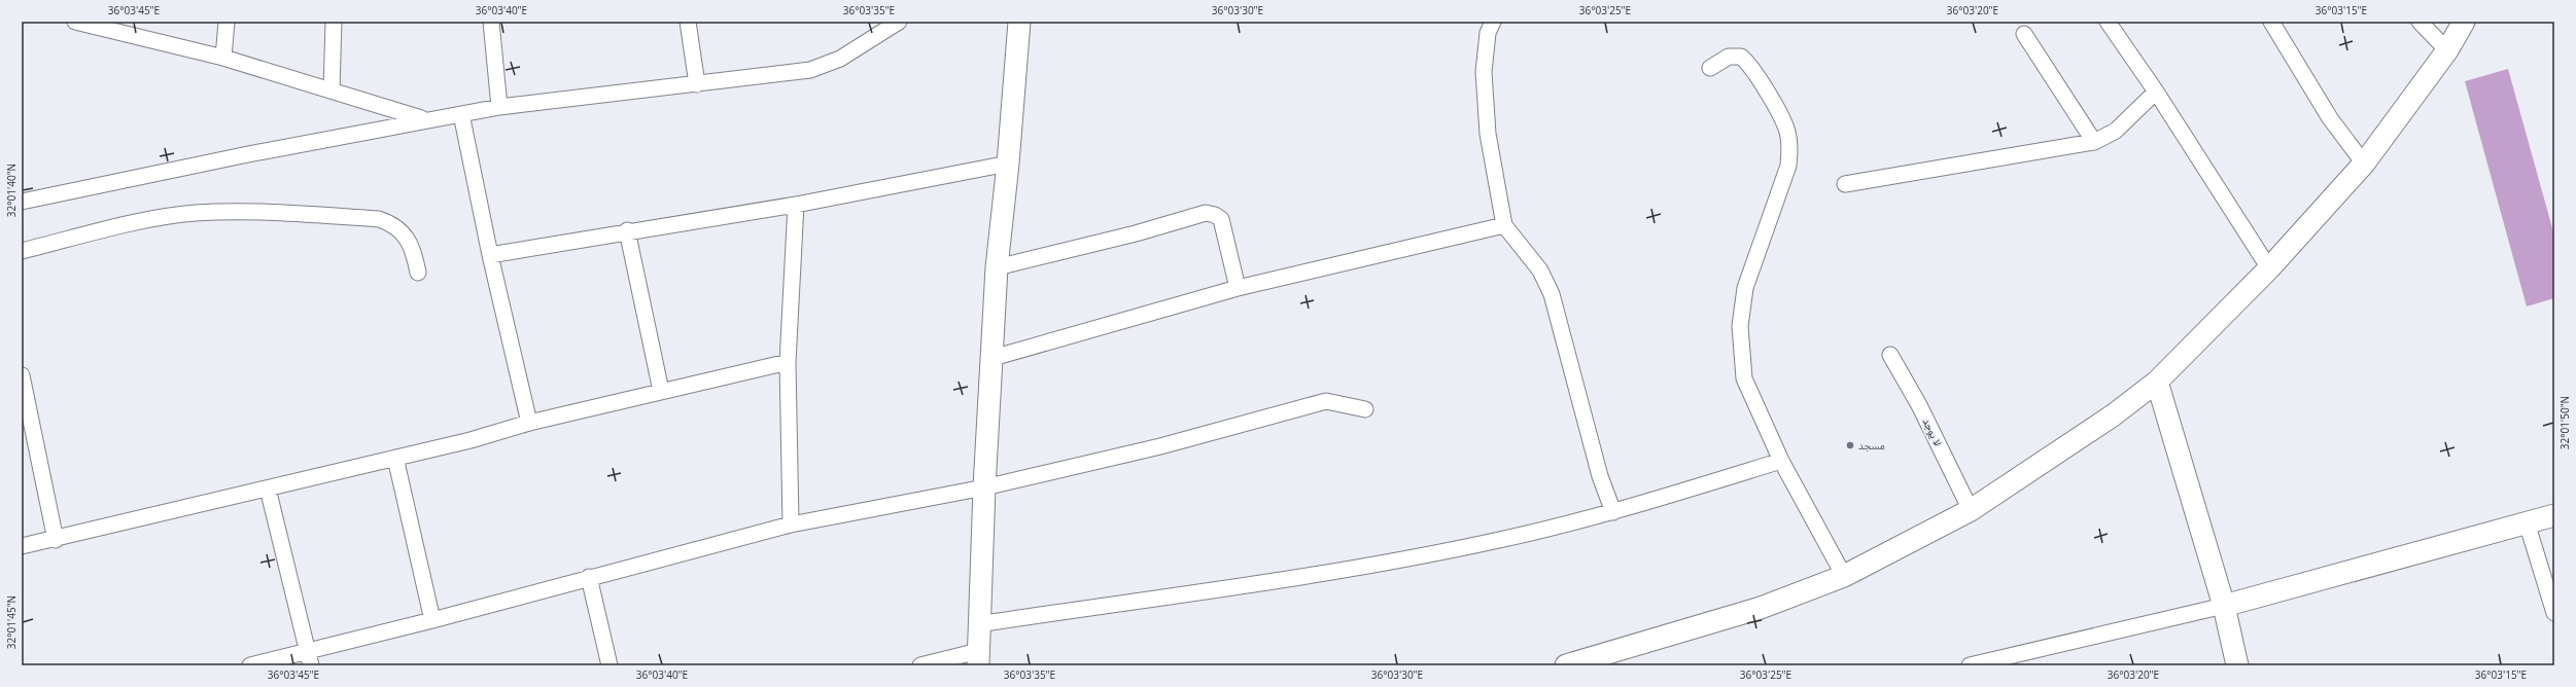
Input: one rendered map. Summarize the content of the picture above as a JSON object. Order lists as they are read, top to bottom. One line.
{"streets":{"street":["لا يوجد"]},"places":["مسجد"],"coordinates":["36°03'45\"E","36°03'40\"E","36°03'35\"E","36°03'30\"E","36°03'25\"E","36°03'20\"E","36°03'15\"E","32°01'40\"N","32°01'50\"N","32°01'45\"N"]}
